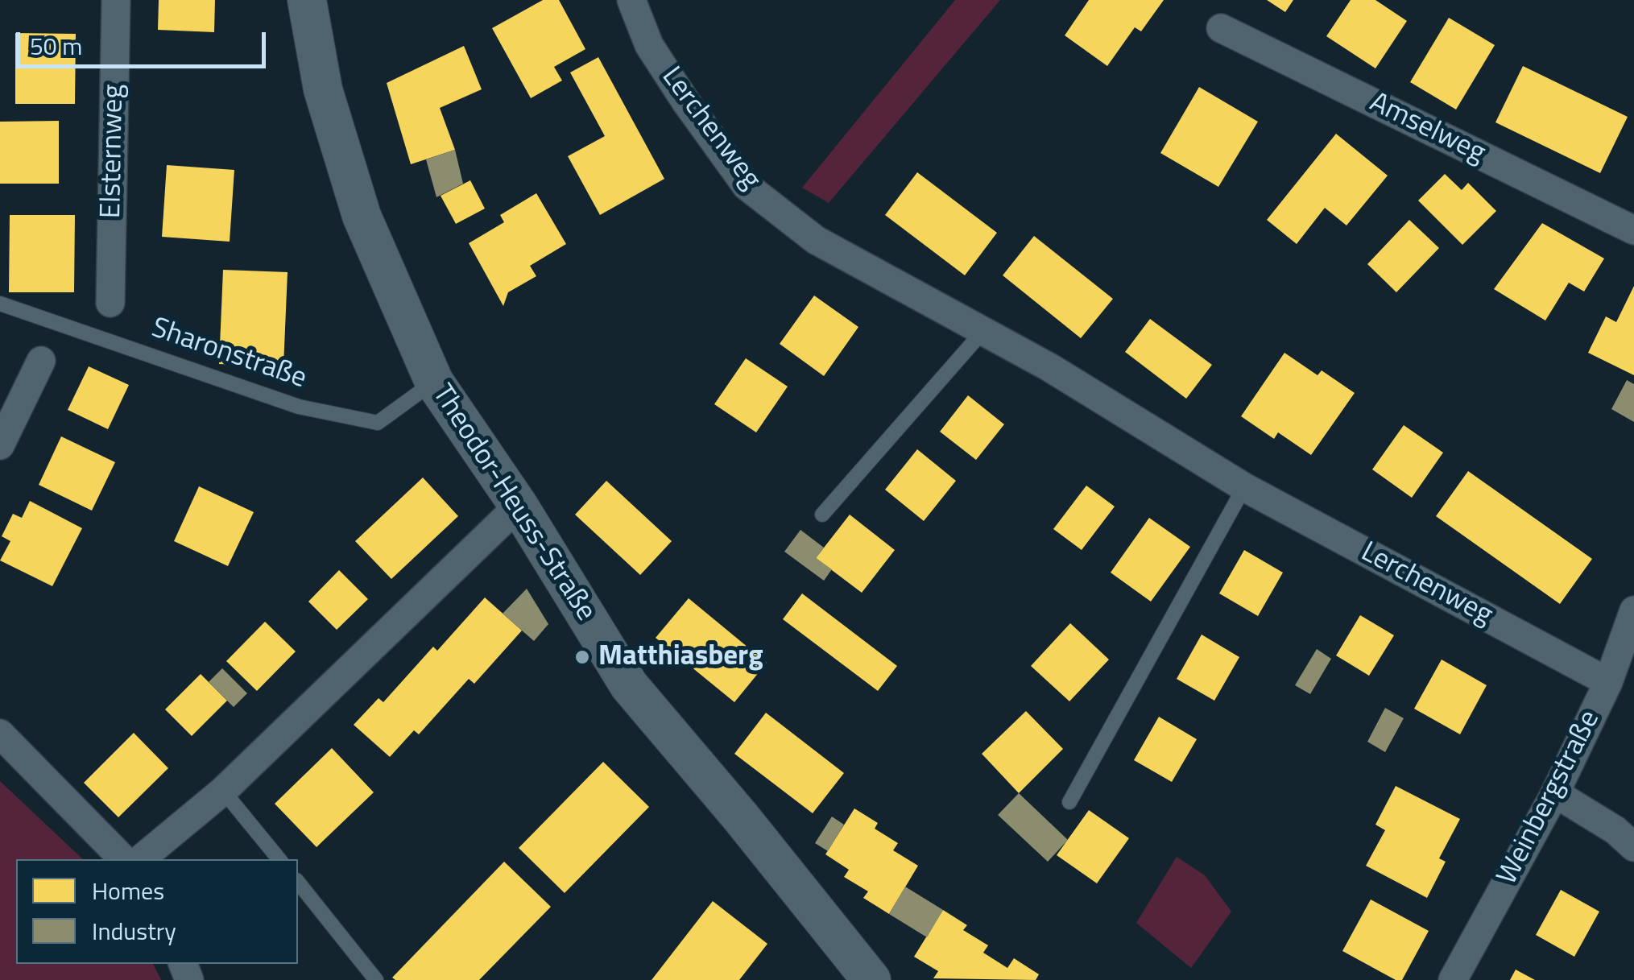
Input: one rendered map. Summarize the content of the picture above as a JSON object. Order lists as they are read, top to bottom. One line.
{"streets":{"street":["Lerchenweg","Amselweg","Elsternweg","Theodor-Heuss-Straße","Weinbergstraße"],"lane":["Sharonstraße"]},"crossings":[["Lerchenweg","Weinbergstraße"],["Sharonstraße","Theodor-Heuss-Straße"]],"places":["Matthiasberg"],"legend":["Homes","Industry"],"scale_bar":"50 m"}
